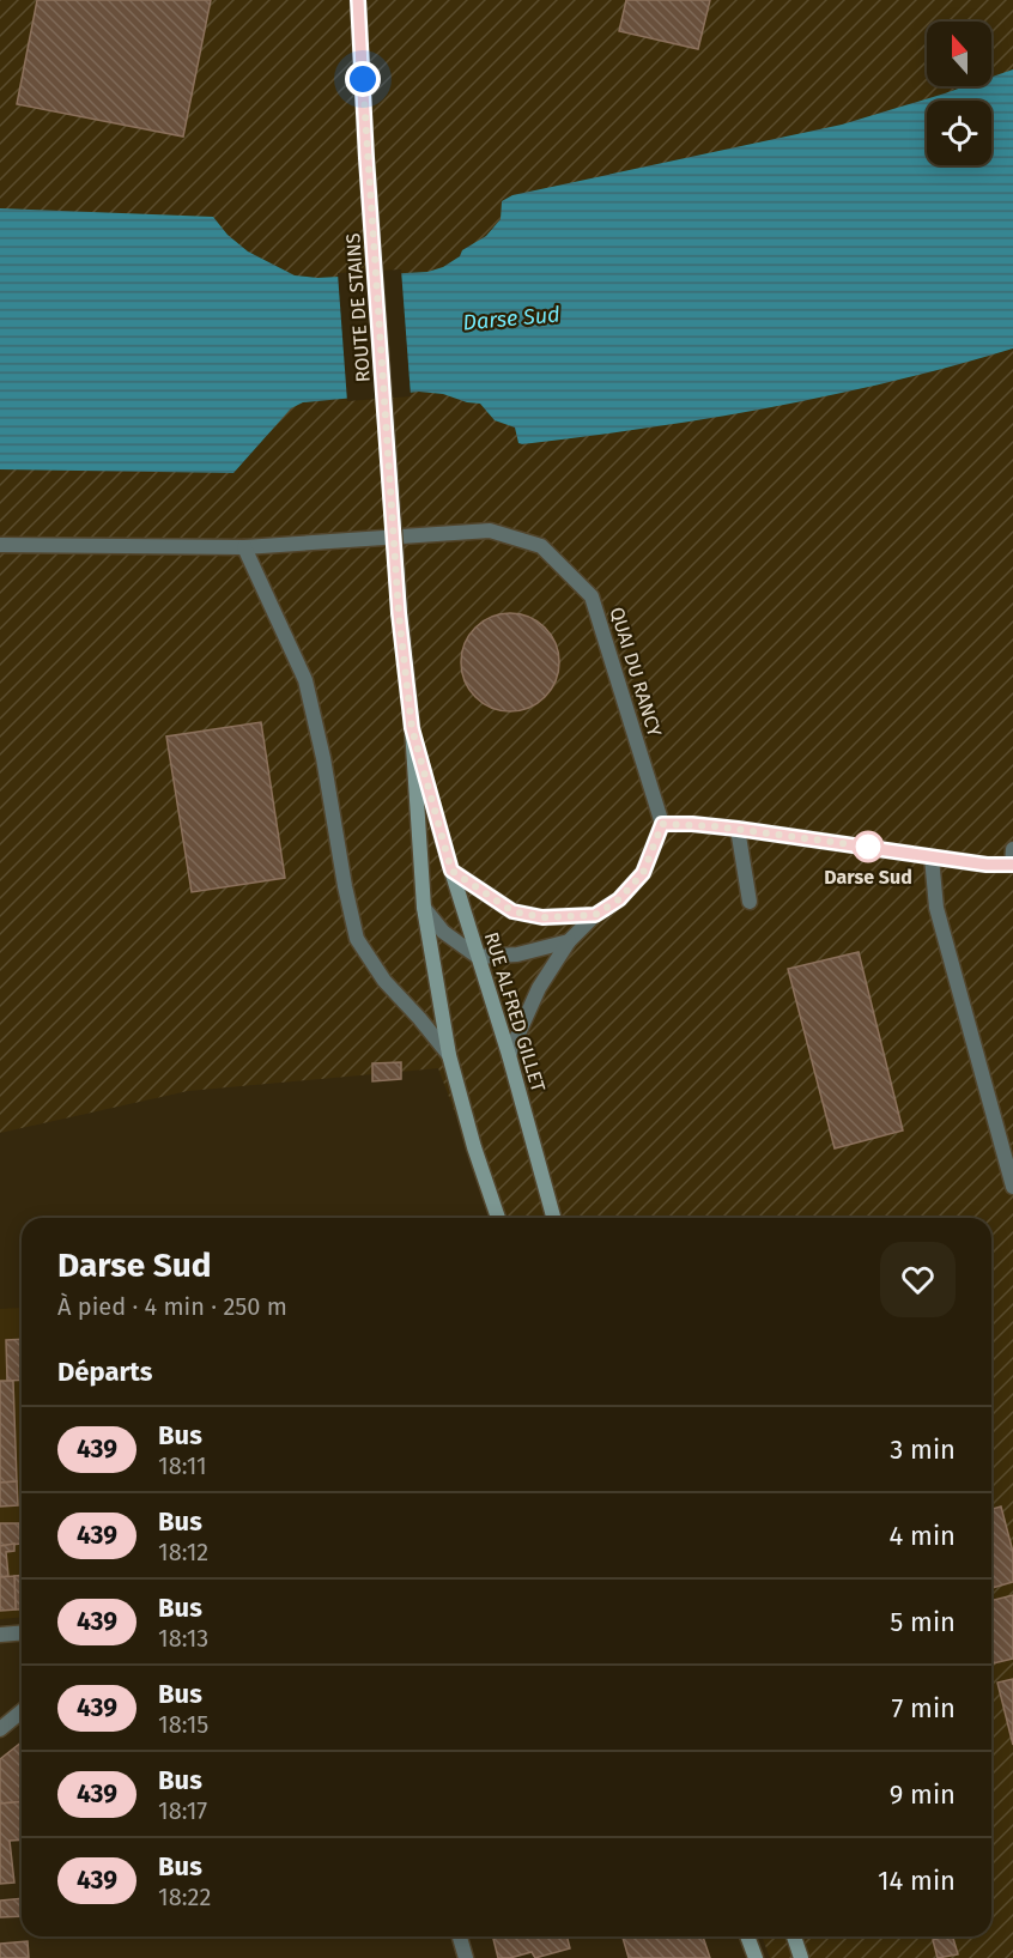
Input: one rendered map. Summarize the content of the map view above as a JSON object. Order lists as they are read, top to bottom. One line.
{"streets":{"main road":["ROUTE DE STAINS","RUE ALFRED GILLET"],"street":["QUAI DU RANCY"]},"crossings":[["ROUTE DE STAINS","RUE ALFRED GILLET"]],"water":["Darse Sud"],"places":["Darse Sud"],"lines":["bus line 439"],"north":"top","page":{"heading":[["Darse Sud","À pied · 4 min · 250 m"],"Départs"],"list":[{"mark":"439","name":"Bus","note":"18:11","value":"3 min"},{"mark":"439","name":"Bus","note":"18:12","value":"4 min"},{"mark":"439","name":"Bus","note":"18:13","value":"5 min"},{"mark":"439","name":"Bus","note":"18:15","value":"7 min"},{"mark":"439","name":"Bus","note":"18:17","value":"9 min"},{"mark":"439","name":"Bus","note":"18:22","value":"14 min"}]}}
